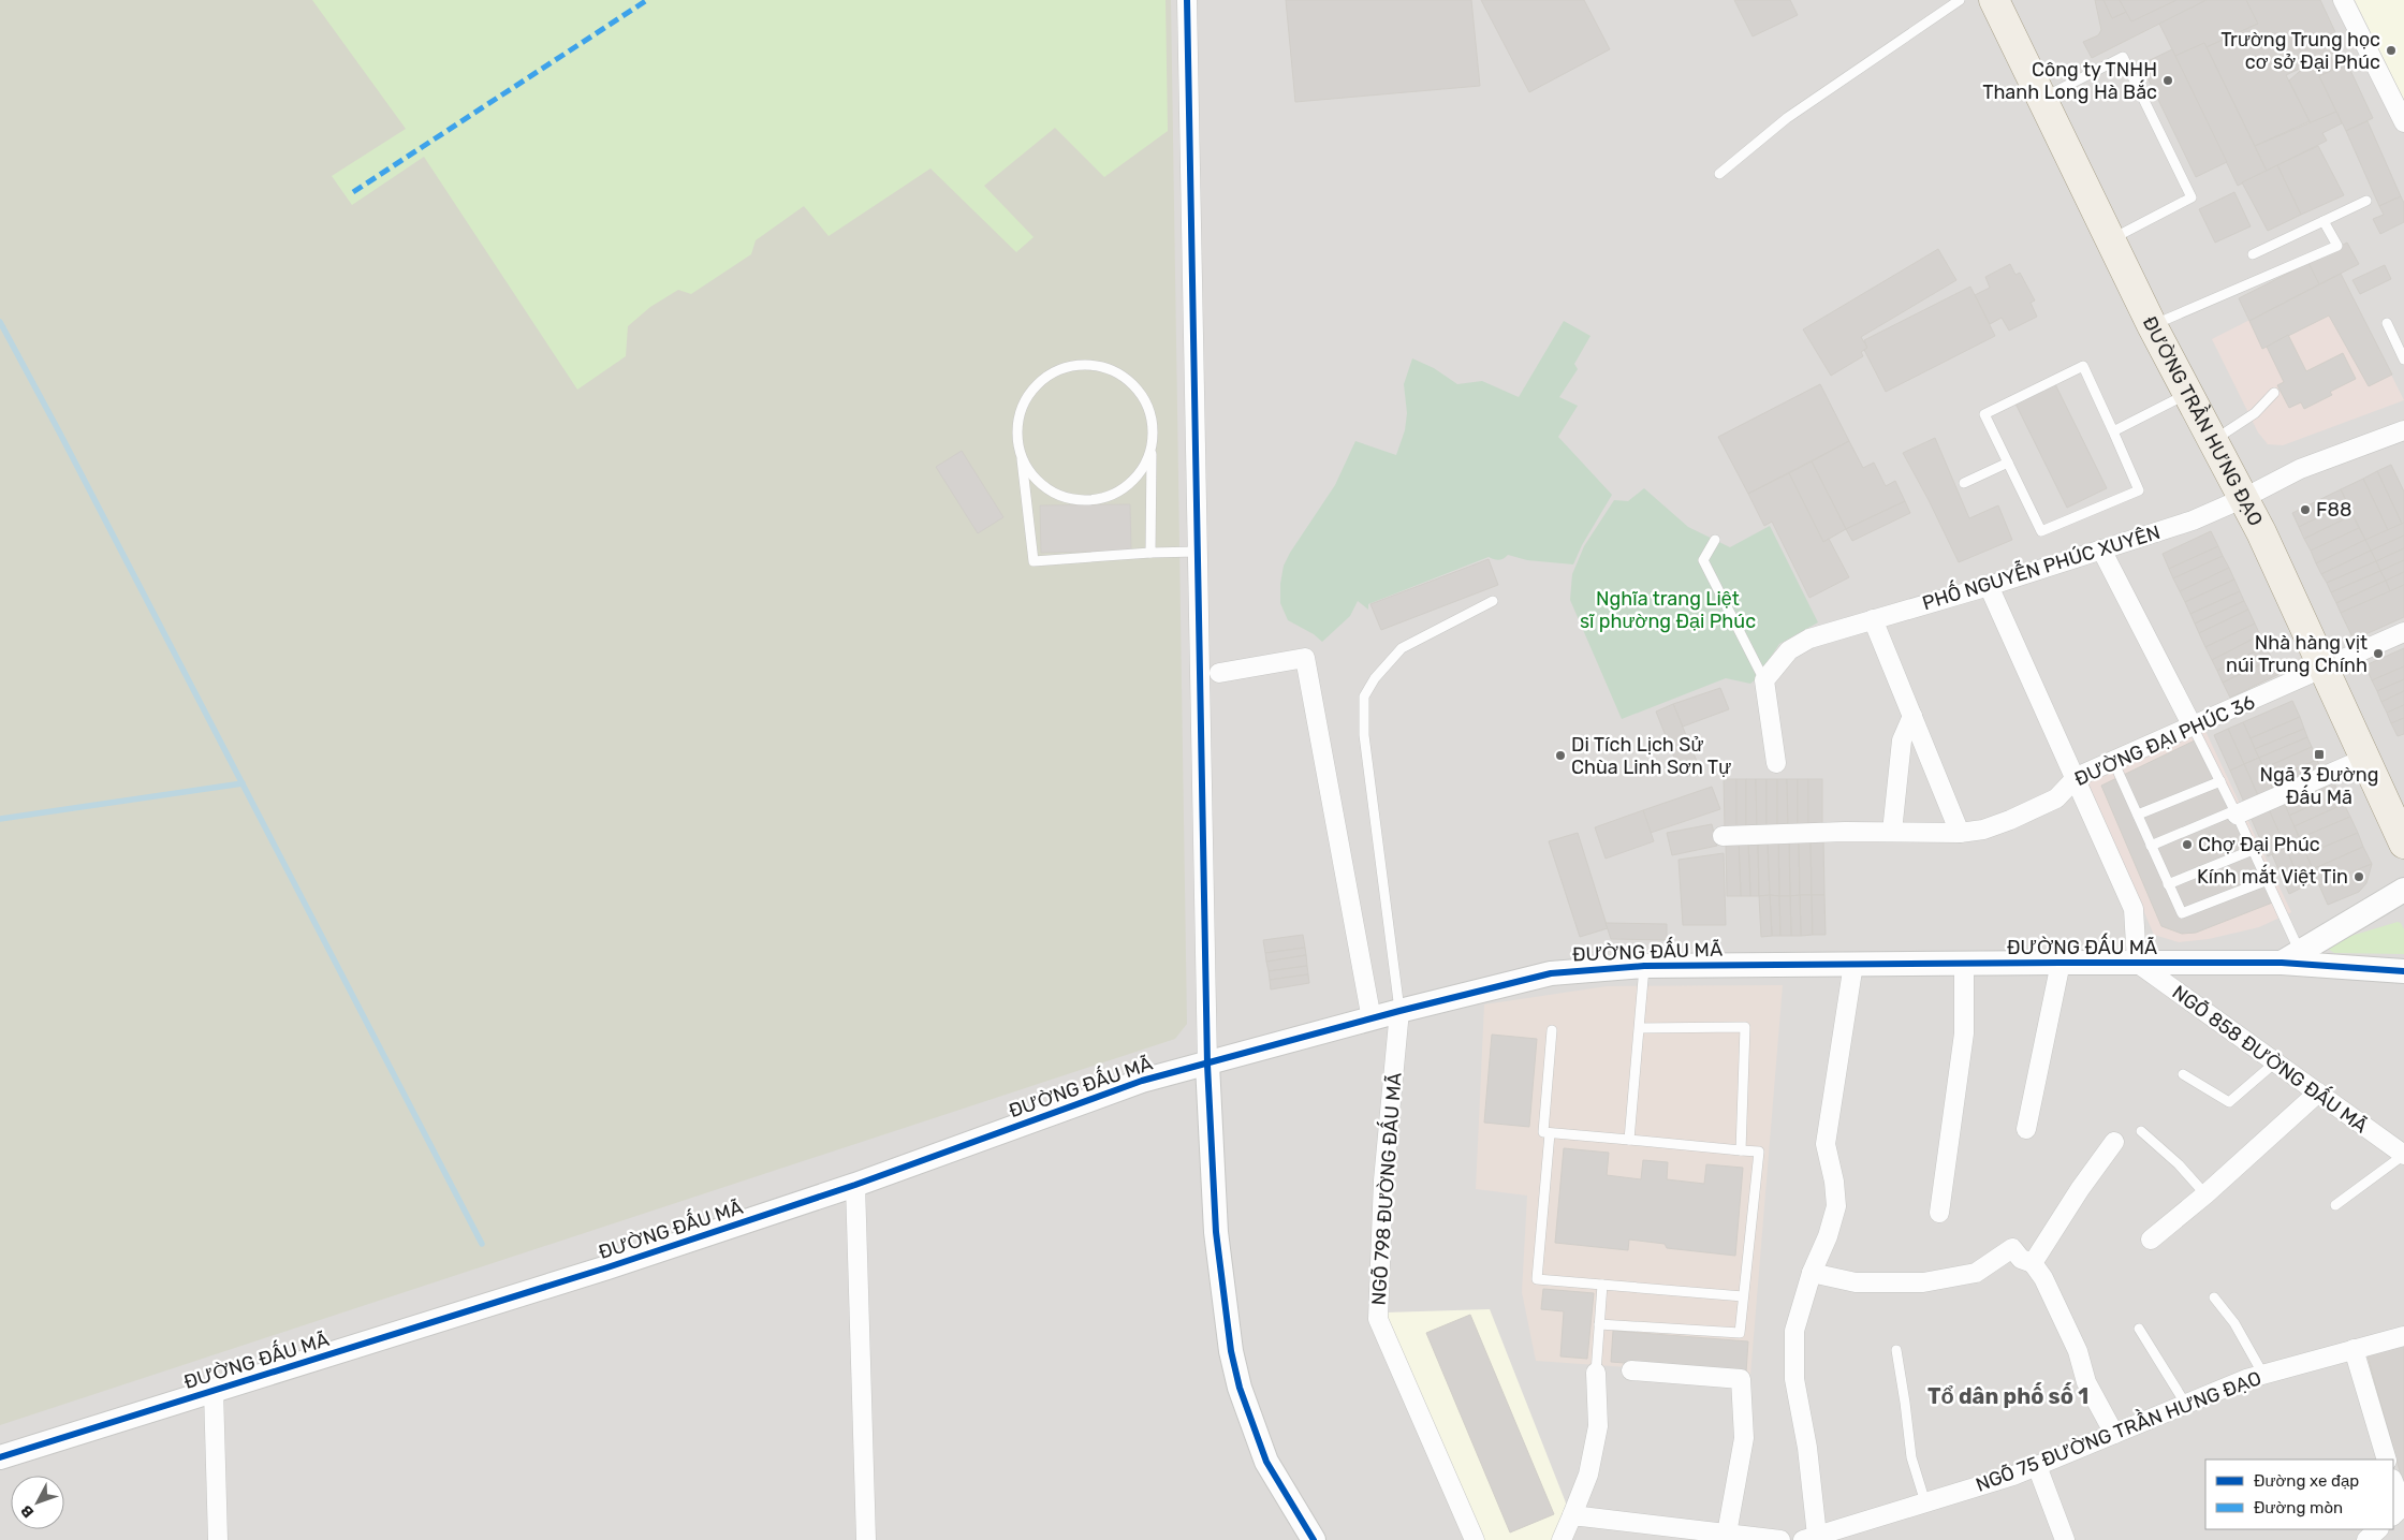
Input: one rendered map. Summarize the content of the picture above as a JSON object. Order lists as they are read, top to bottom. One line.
{"streets":{"main road":["ĐƯỜNG TRẦN HƯNG ĐẠO"],"street":["PHỐ NGUYỄN PHÚC XUYÊN","ĐƯỜNG ĐẠI PHÚC 36","ĐƯỜNG ĐẤU MÃ","NGÕ 858 ĐƯỜNG ĐẤU MÃ","NGÕ 798 ĐƯỜNG ĐẤU MÃ","NGÕ 75 ĐƯỜNG TRẦN HƯNG ĐẠO"]},"crossings":[["ĐƯỜNG TRẦN HƯNG ĐẠO","PHỐ NGUYỄN PHÚC XUYÊN"],["ĐƯỜNG TRẦN HƯNG ĐẠO","ĐƯỜNG ĐẠI PHÚC 36"],["ĐƯỜNG ĐẤU MÃ","NGÕ 858 ĐƯỜNG ĐẤU MÃ"],["ĐƯỜNG ĐẤU MÃ","NGÕ 798 ĐƯỜNG ĐẤU MÃ"]],"districts":["Tổ dân phố số 1"],"parks":["Nghĩa trang Liệt sĩ phường Đại Phúc"],"places":{"other":["Trường Trung học cơ sở Đại Phúc","Công ty TNHH Thanh Long Hà Bắc","F88","Nhà hàng vịt núi Trung Chính","Di Tích Lịch Sử Chùa Linh Sơn Tự","Chợ Đại Phúc","Kính mắt Việt Tin"],"transit":["Ngã 3 Đường Đấu Mã"]},"legend":["Đường xe đạp","Đường mòn"],"north":"bottom left"}
